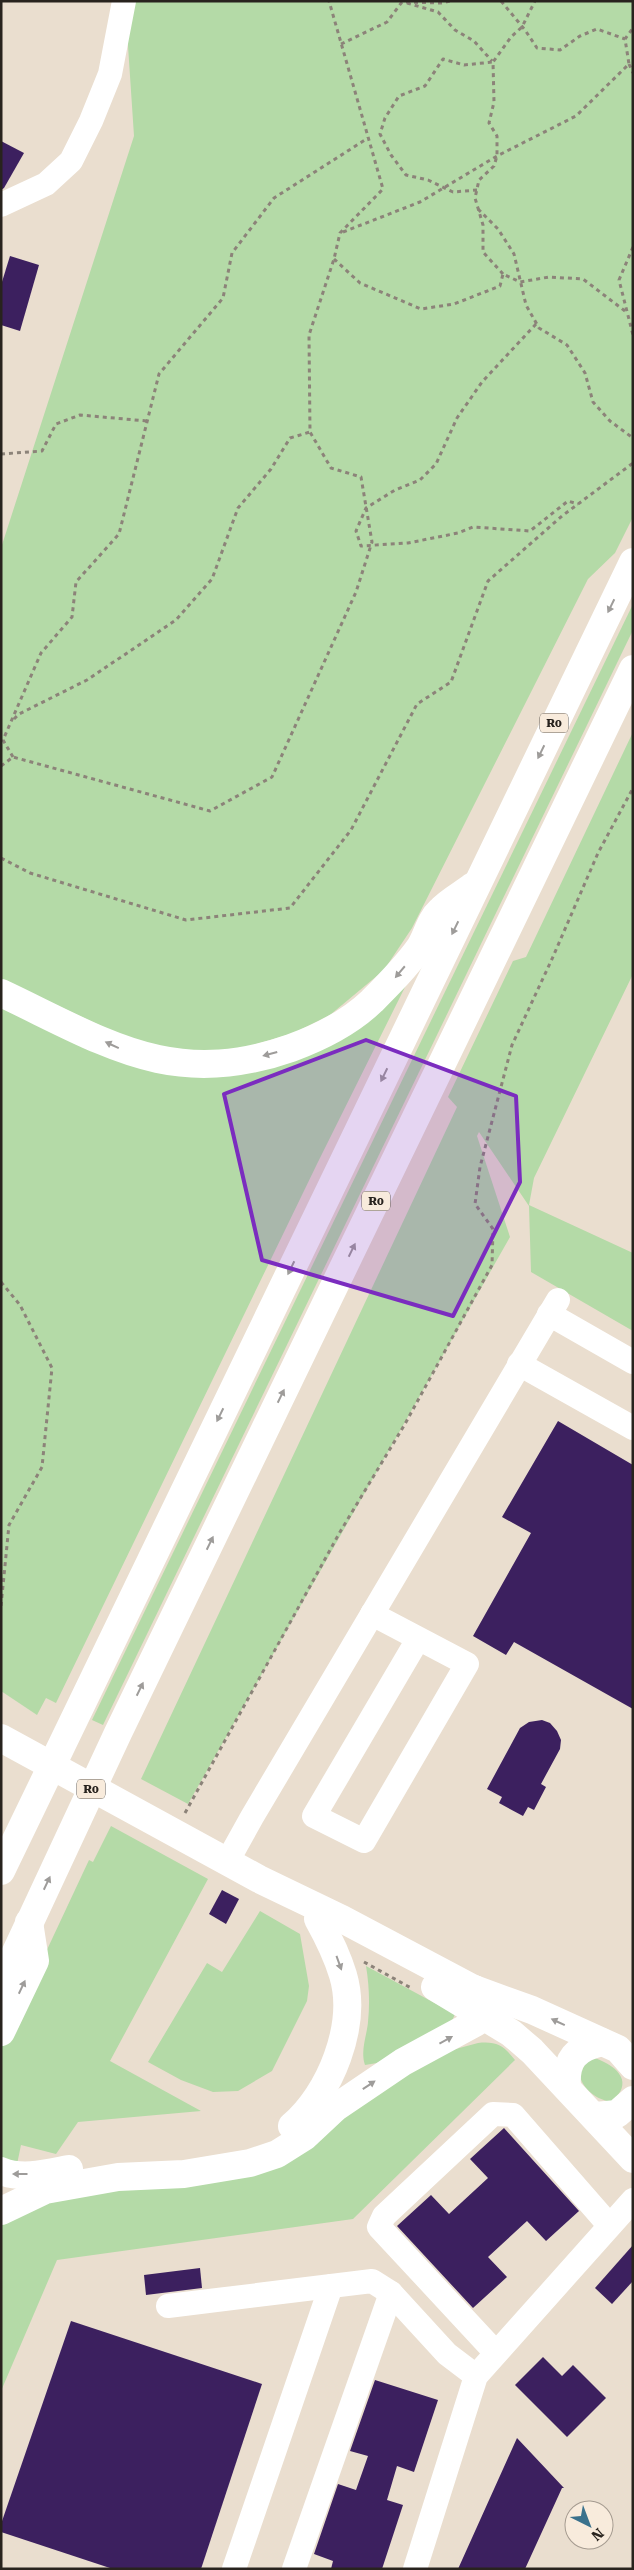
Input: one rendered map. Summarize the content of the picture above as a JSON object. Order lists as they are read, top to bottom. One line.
{"streets":{"main road":["R0"]},"north":"bottom right"}
